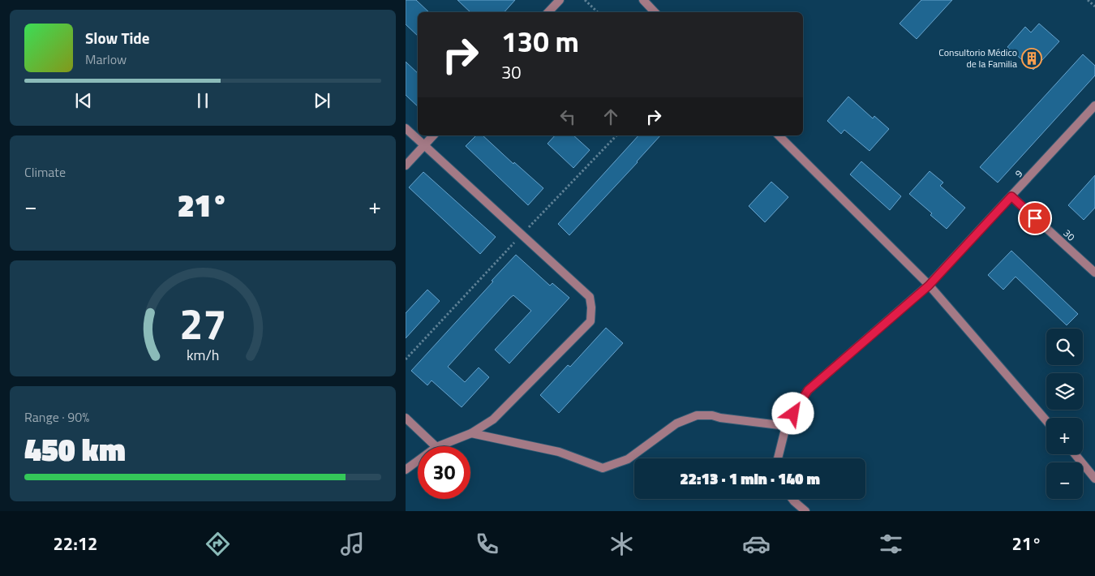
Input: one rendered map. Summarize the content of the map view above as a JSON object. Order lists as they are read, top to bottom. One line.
{"streets":{"street":["9","30"]},"crossings":[["9","30"]],"places":{"building":["Consultorio Médico de la Familia"]},"page":{"turn":["130 m","30"],"song":["Slow Tide","Marlow"],"tile":["Climate",["Range · 90%","450 km"]],"heat":["−","21°","+"],"map_buttons":["+","−"],"limit":"30","trip":"22:13 · 1 min · 140 m","tabs":["22:12","21°"],"gauge":["27","km/h"]}}
